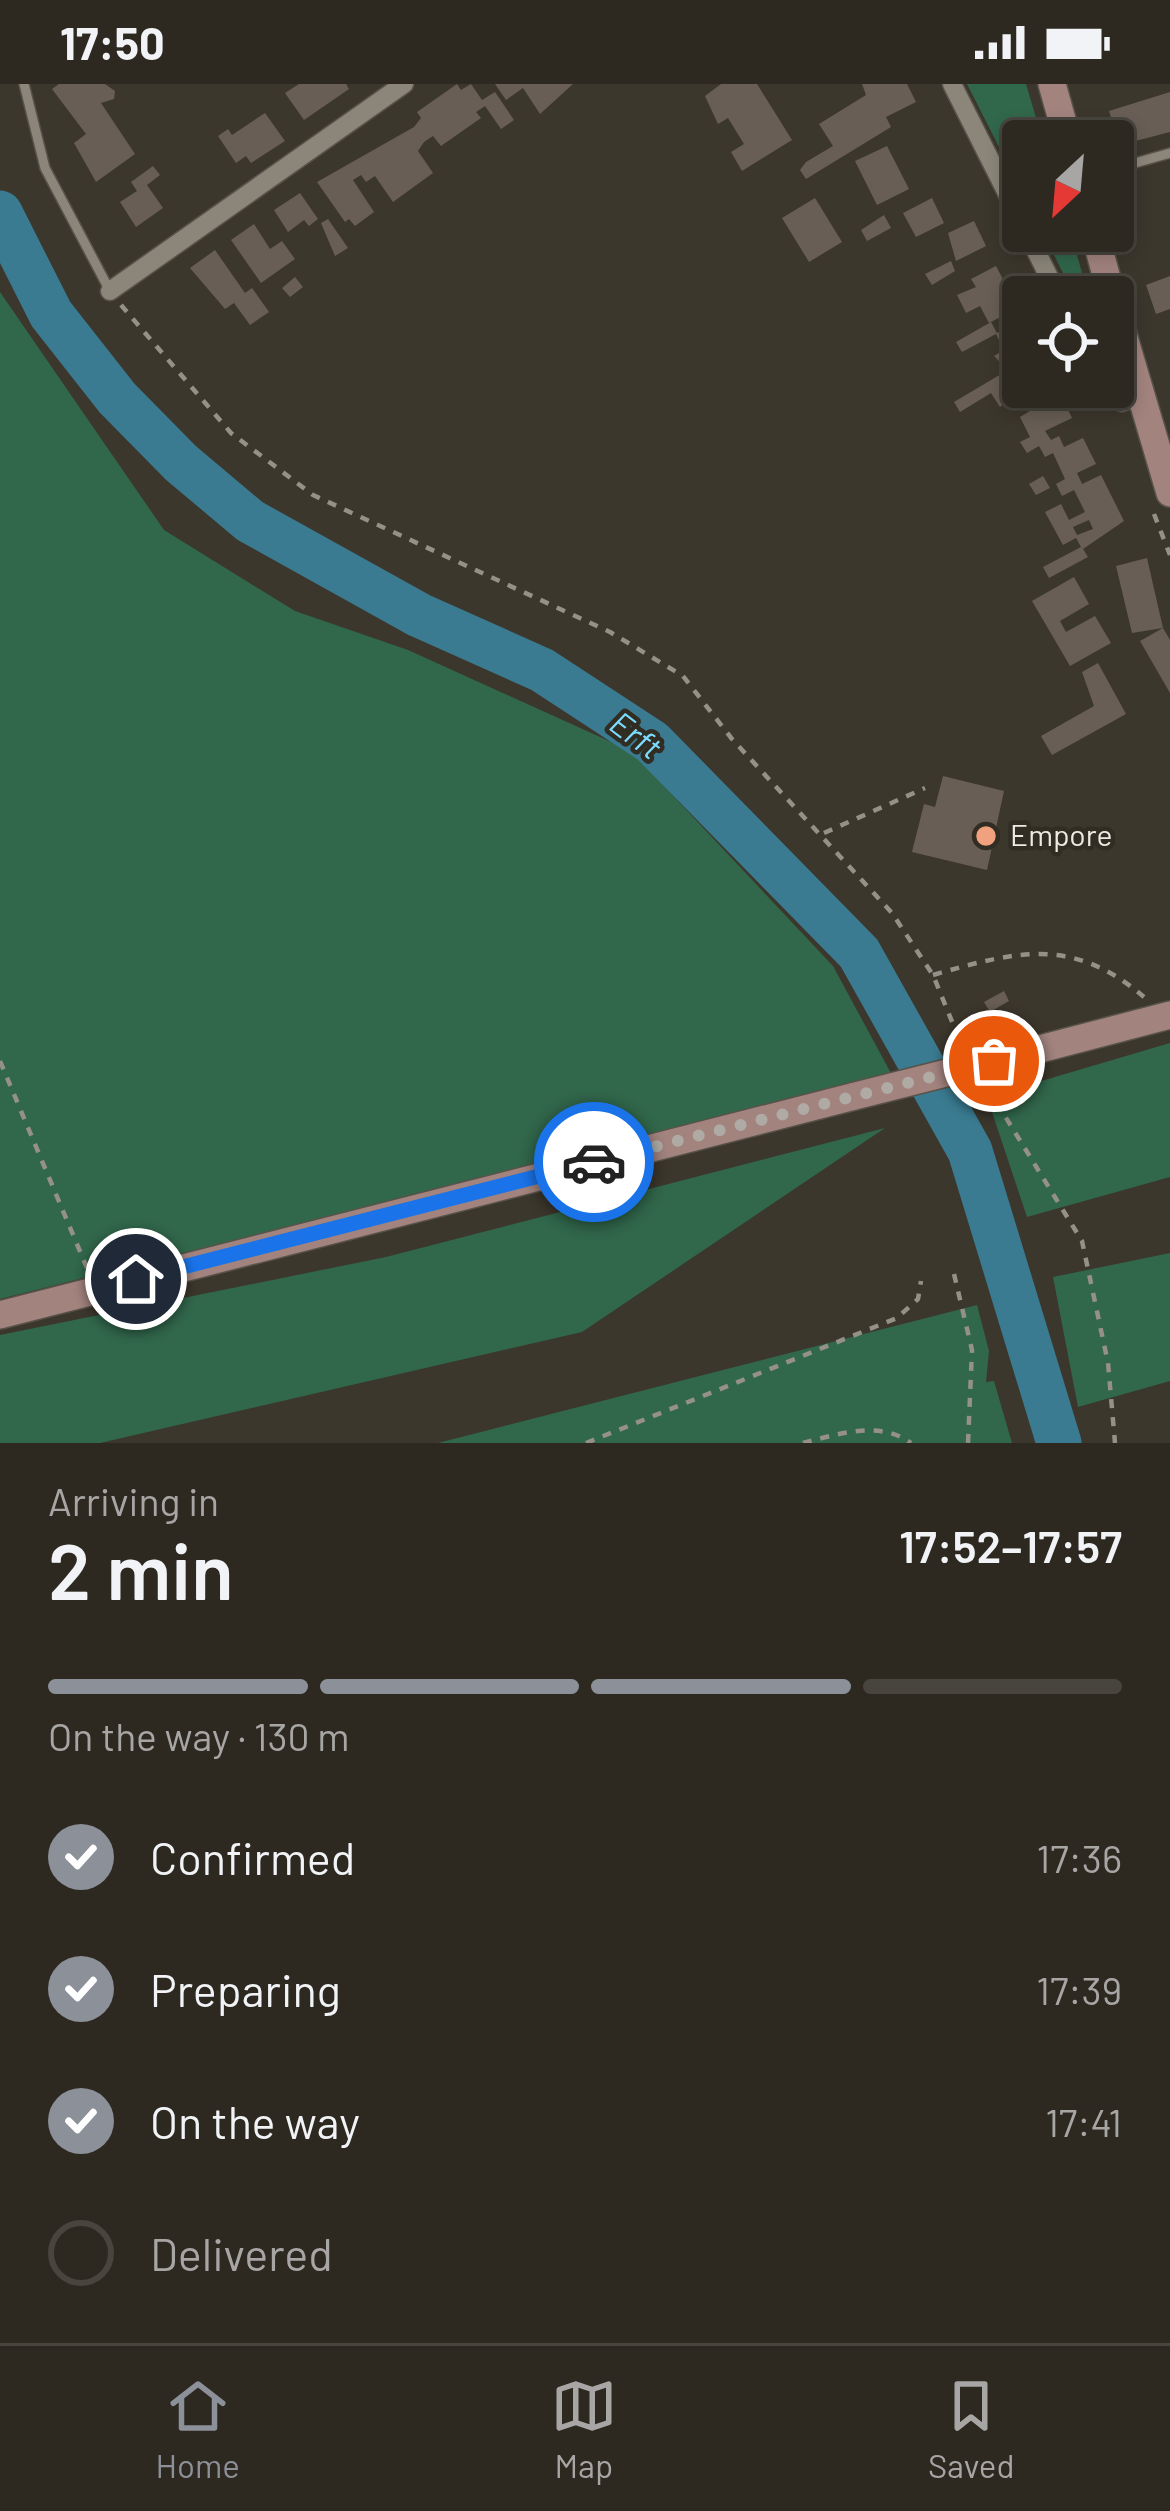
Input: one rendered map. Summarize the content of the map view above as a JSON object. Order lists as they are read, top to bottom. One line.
{"water":["Erft"],"places":["Empore"],"north":"bottom left","page":{"status":"17:50","heading":["2 min","Arriving in","17:52–17:57"],"bar":"On the way · 130 m","list":[["Confirmed","17:36"],["Preparing","17:39"],["On the way","17:41"],"Delivered"],"tabs":["Home","Map","Saved"]}}
